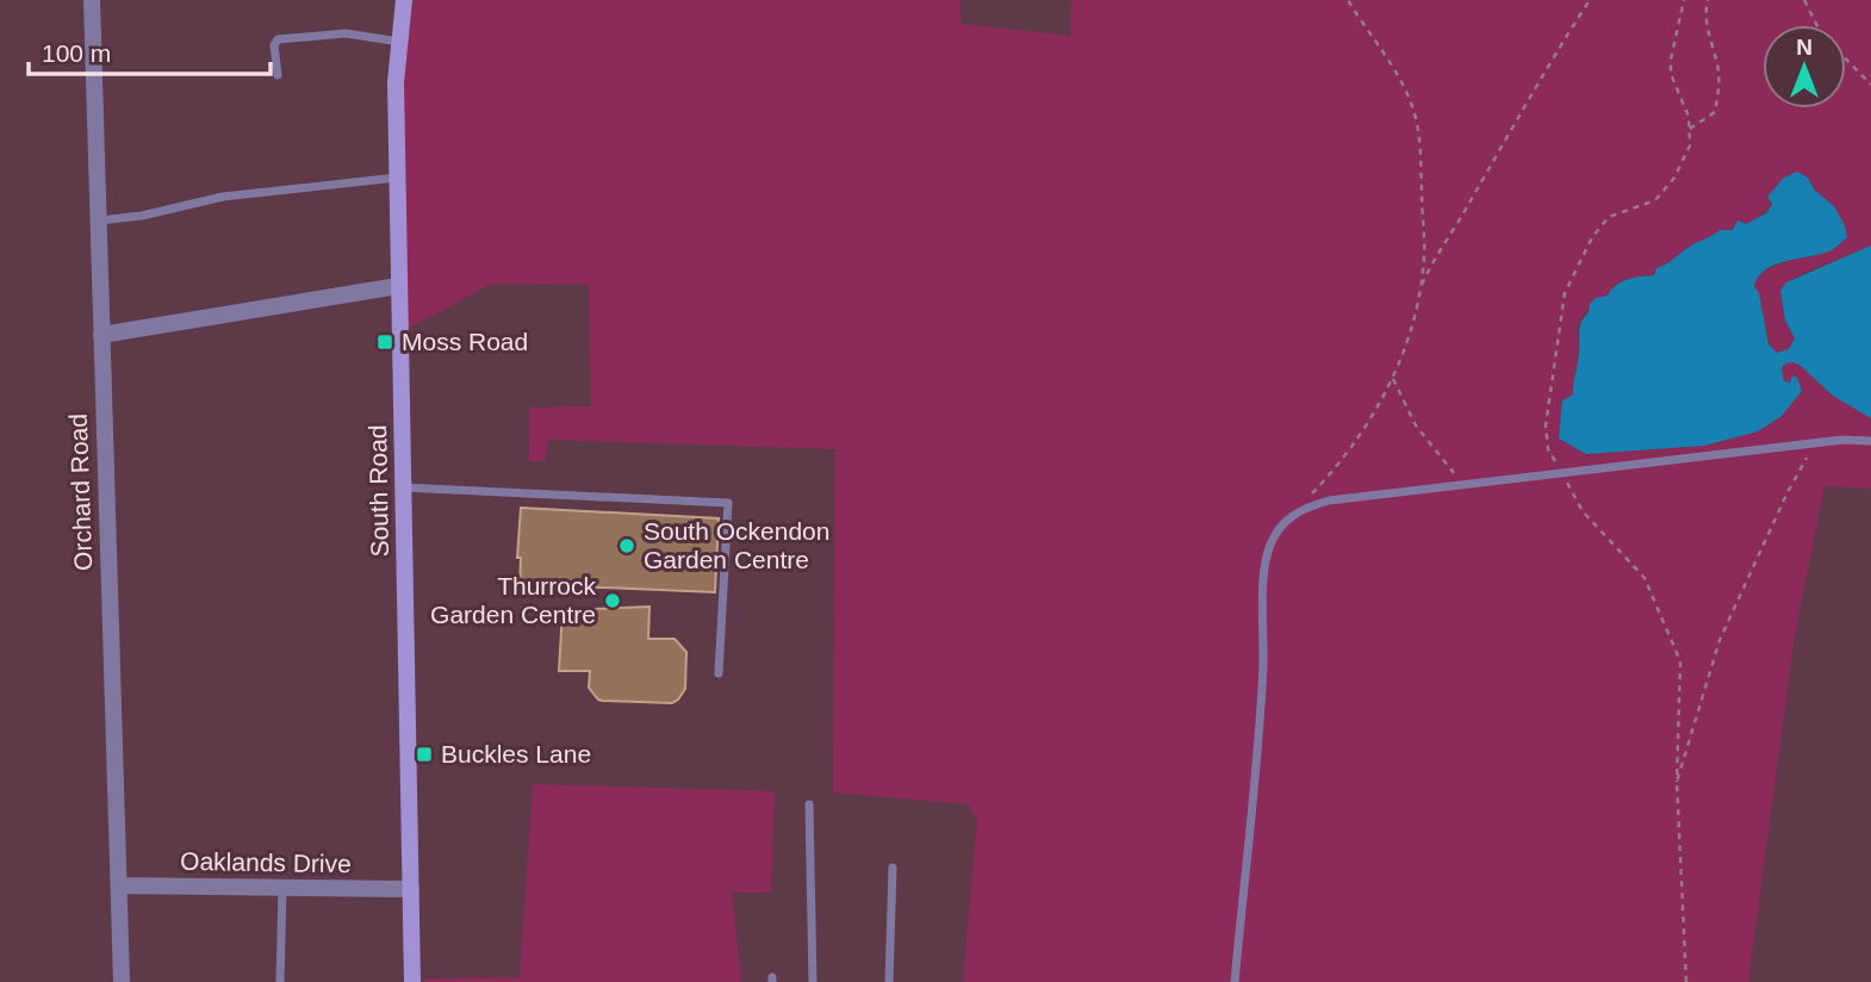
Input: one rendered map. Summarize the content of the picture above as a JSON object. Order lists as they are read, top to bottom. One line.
{"streets":{"main road":["South Road"],"street":["Orchard Road","Oaklands Drive"]},"crossings":[["South Road","Oaklands Drive"],["Orchard Road","Oaklands Drive"]],"places":{"transit":["Moss Road","Buckles Lane"],"other":["South Ockendon Garden Centre","Thurrock Garden Centre"]},"scale_bar":"100 m","north":"top"}
